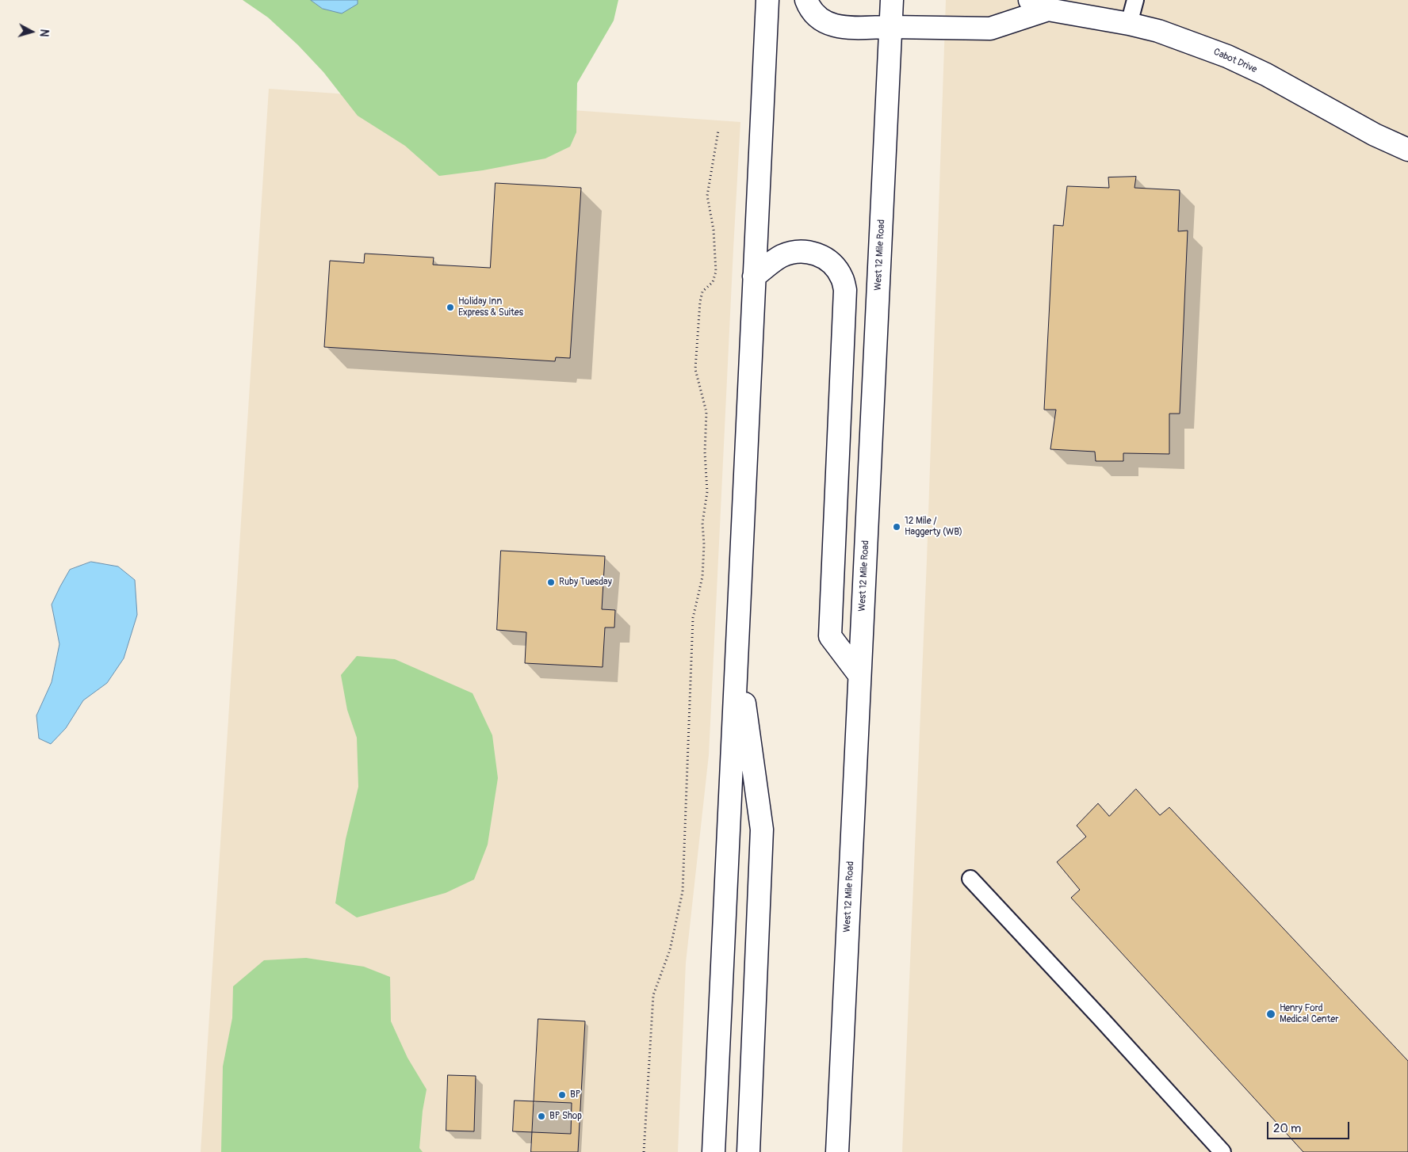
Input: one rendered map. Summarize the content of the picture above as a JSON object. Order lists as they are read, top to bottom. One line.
{"streets":{"main road":["Cabot Drive","West 12 Mile Road"]},"crossings":[["Cabot Drive","West 12 Mile Road"]],"places":["Holiday Inn Express & Suites","12 Mile / Haggerty (WB)","Ruby Tuesday","Henry Ford Medical Center","BP","BP Shop"],"scale_bar":"20 m","north":"right"}
